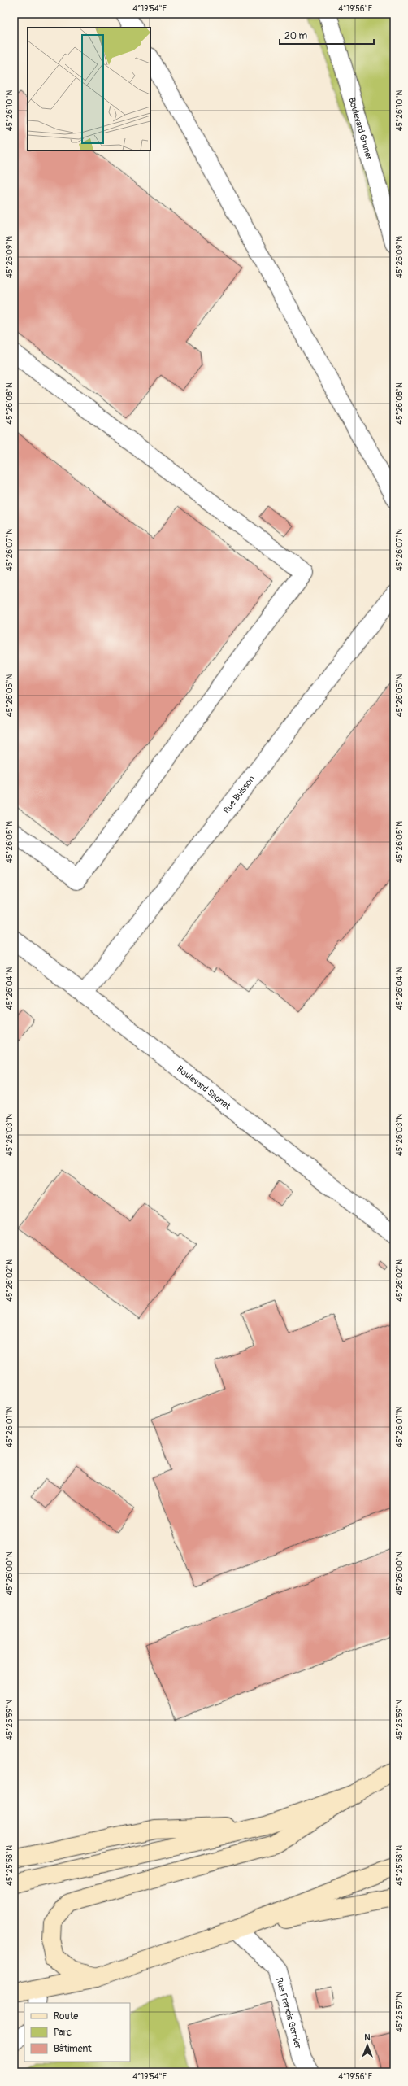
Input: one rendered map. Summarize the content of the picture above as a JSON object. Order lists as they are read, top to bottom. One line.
{"streets":{"street":["Boulevard Gruner","Rue Buisson","Boulevard Sagnat","Rue Francis Garnier"]},"crossings":[["Rue Buisson","Boulevard Sagnat"]],"legend":["Route","Parc","Bâtiment"],"scale_bar":"20 m","north":"top","coordinates":["4°19'54\"E","4°19'56\"E","45°26'10\"N","45°26'09\"N","45°26'08\"N","45°26'07\"N","45°26'06\"N","45°26'05\"N","45°26'04\"N","45°26'03\"N","45°26'02\"N","45°26'01\"N","45°26'00\"N","45°25'59\"N","45°25'58\"N","45°25'57\"N"]}
